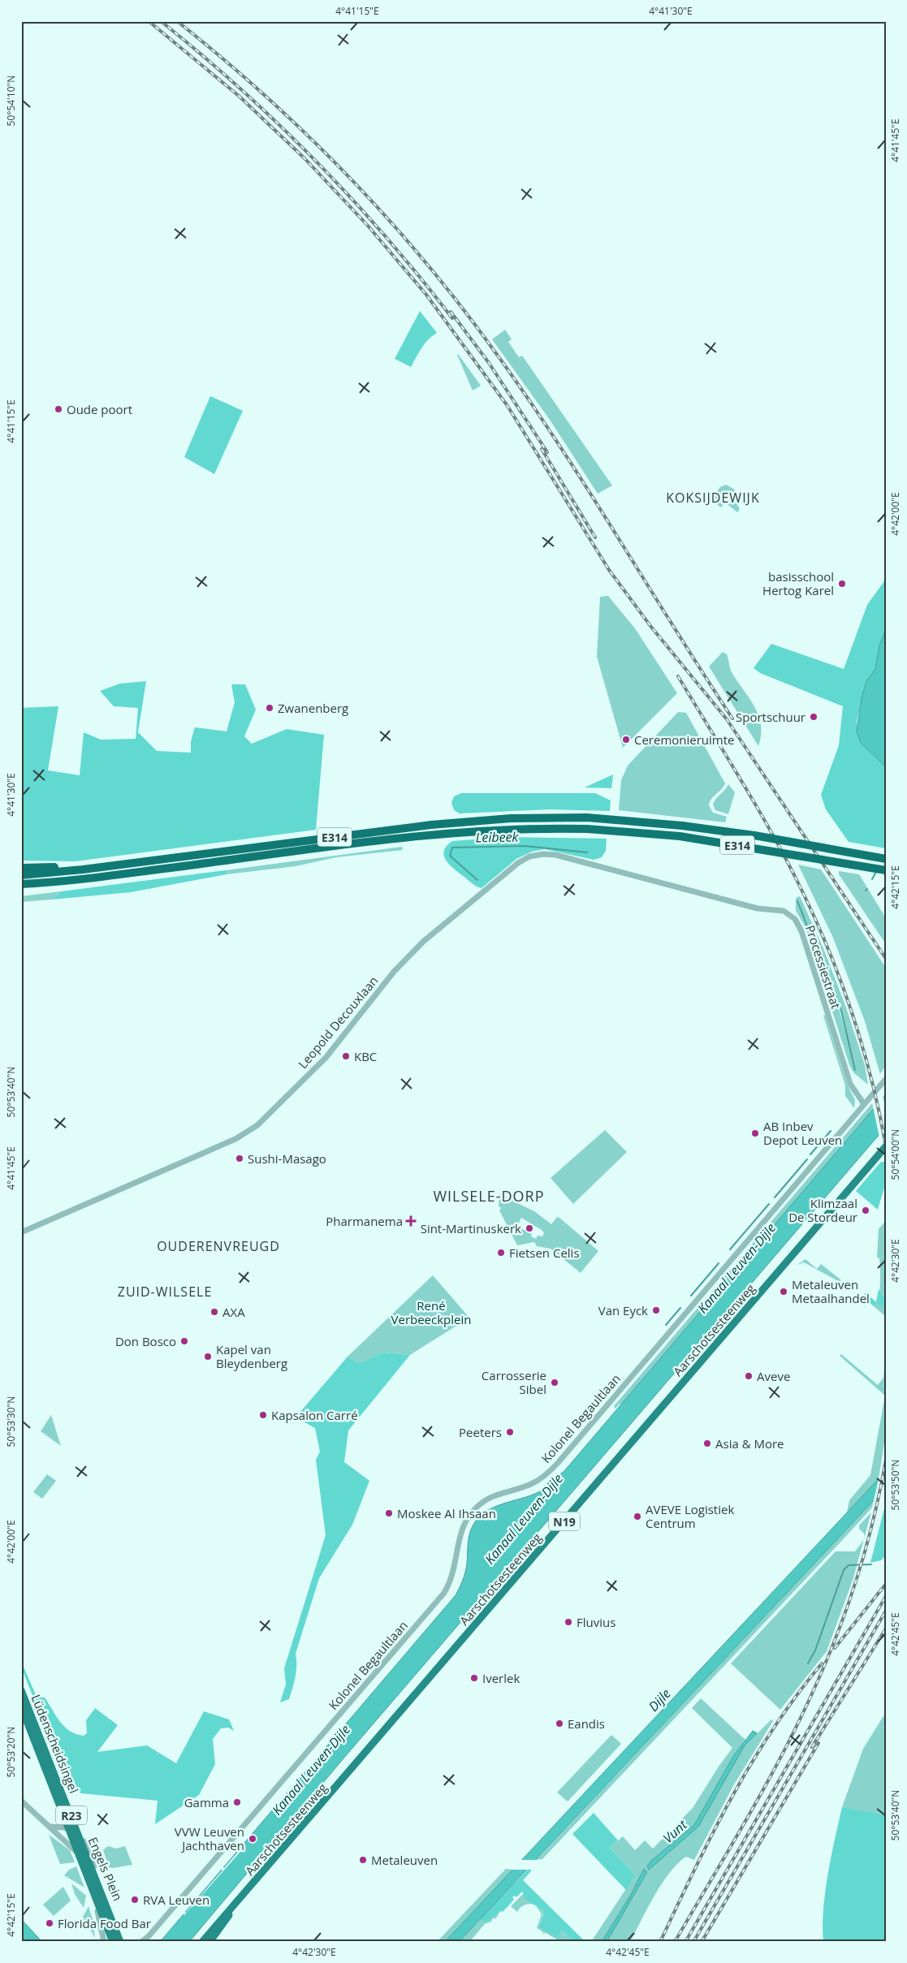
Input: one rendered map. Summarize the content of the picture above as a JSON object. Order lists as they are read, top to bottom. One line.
{"streets":{"highway":["E314"],"main road":["Aarschotsesteenweg","N19","Lüdenscheidsingel","R23"],"street":["Processiestraat","Leopold Decouxlaan","Kolonel Begaultlaan","Engels Plein"]},"crossings":[["Processiestraat","Leopold Decouxlaan"],["Processiestraat","Kolonel Begaultlaan"],["Lüdenscheidsingel","Engels Plein"]],"districts":["KOKSIJDEWIJK","WILSELE-DORP","OUDERENVREUGD","ZUID-WILSELE"],"water":["Leibeek","Kanaal Leuven-Dijle","Dijle","Vunt"],"parks":["René Verbeeckplein"],"places":{"other":["Oude poort","basisschool Hertog Karel","Zwanenberg","Sportschuur","Ceremonieruimte","KBC","AB Inbev Depot Leuven","Sushi-Masago","Klimzaal De Stordeur","Sint-Martinuskerk","Fietsen Celis","Metaleuven Metaalhandel","Van Eyck","AXA","Don Bosco","Kapel van Bleydenberg","Aveve","Carrosserie Sibel","Kapsalon Carré","Peeters","Asia & More","Moskee Al Ihsaan","AVEVE Logistiek Centrum","Fluvius","Iverlek","Eandis","Gamma","VVW Leuven Jachthaven","Metaleuven","RVA Leuven","Florida Food Bar"],"health":["Pharmanema"]},"coordinates":["4°41'15\"E","4°41'30\"E","50°54'10\"N","4°41'45\"E","4°42'00\"E","4°42'15\"E","50°53'40\"N","50°54'00\"N","4°42'30\"E","50°53'30\"N","50°53'50\"N","4°42'45\"E","50°53'20\"N"]}
